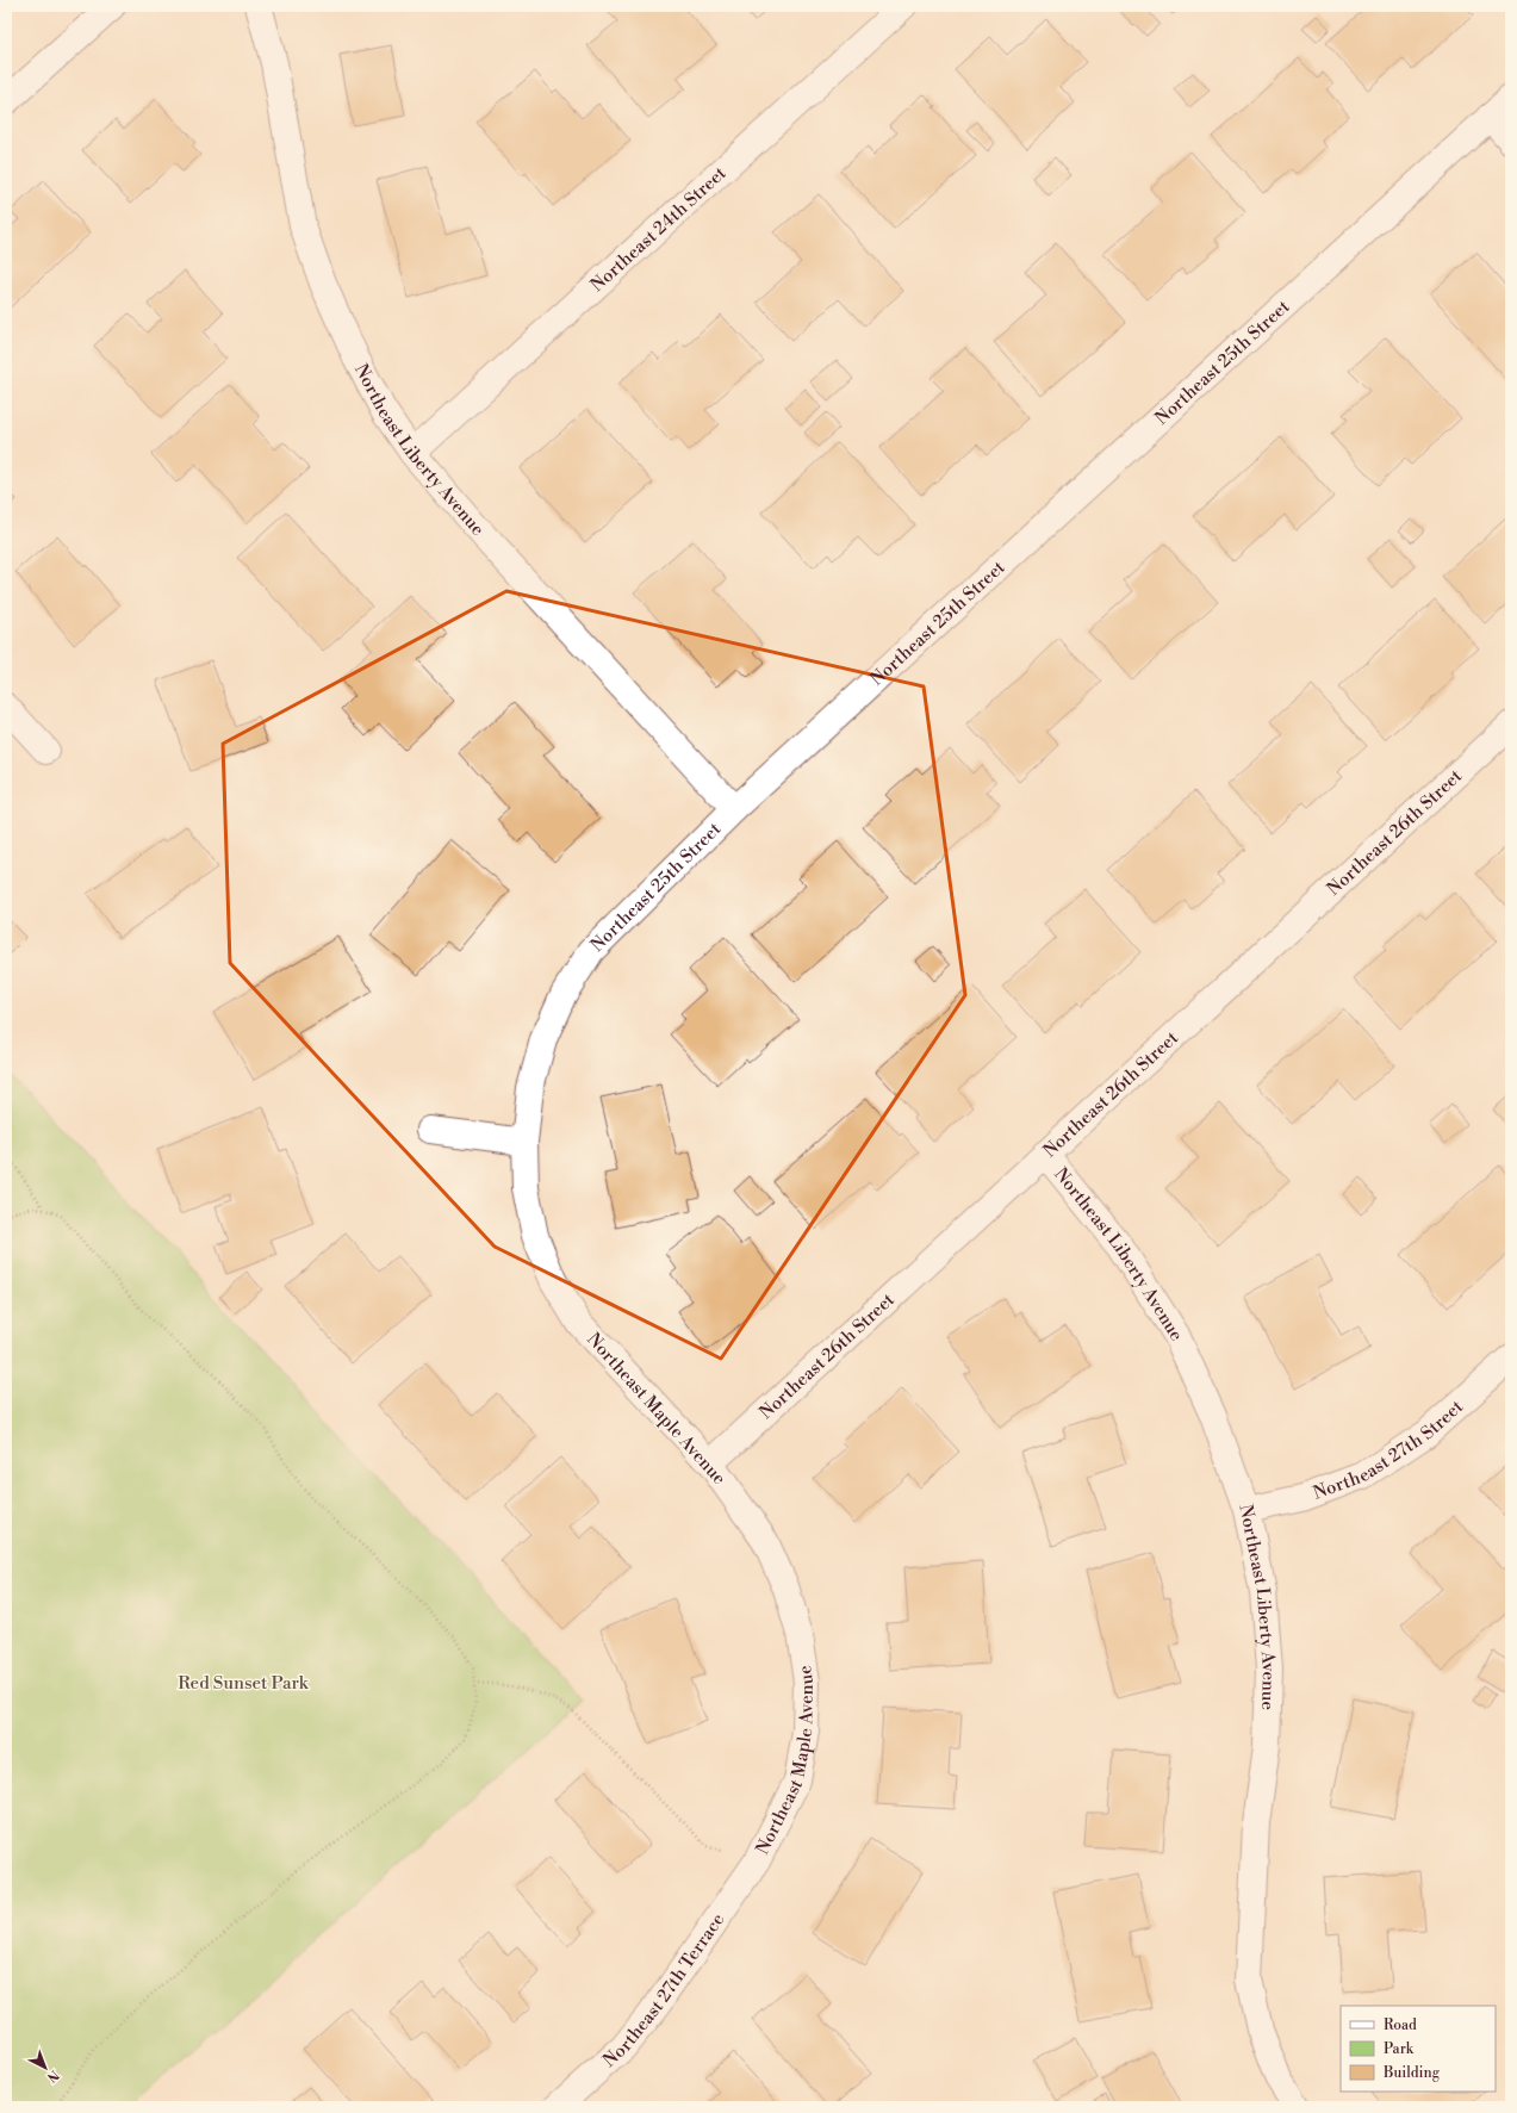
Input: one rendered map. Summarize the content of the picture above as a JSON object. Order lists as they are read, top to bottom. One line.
{"streets":{"street":["Northeast 24th Street","Northeast 25th Street","Northeast Liberty Avenue","Northeast 26th Street","Northeast Maple Avenue","Northeast 27th Street","Northeast 27th Terrace"]},"crossings":[["Northeast 24th Street","Northeast Liberty Avenue"],["Northeast 25th Street","Northeast Liberty Avenue"],["Northeast 25th Street","Northeast Maple Avenue"],["Northeast Liberty Avenue","Northeast 26th Street"],["Northeast Liberty Avenue","Northeast 27th Street"],["Northeast 26th Street","Northeast Maple Avenue"],["Northeast Maple Avenue","Northeast 27th Terrace"]],"parks":["Red Sunset Park"],"legend":["Road","Park","Building"],"north":"bottom right"}
